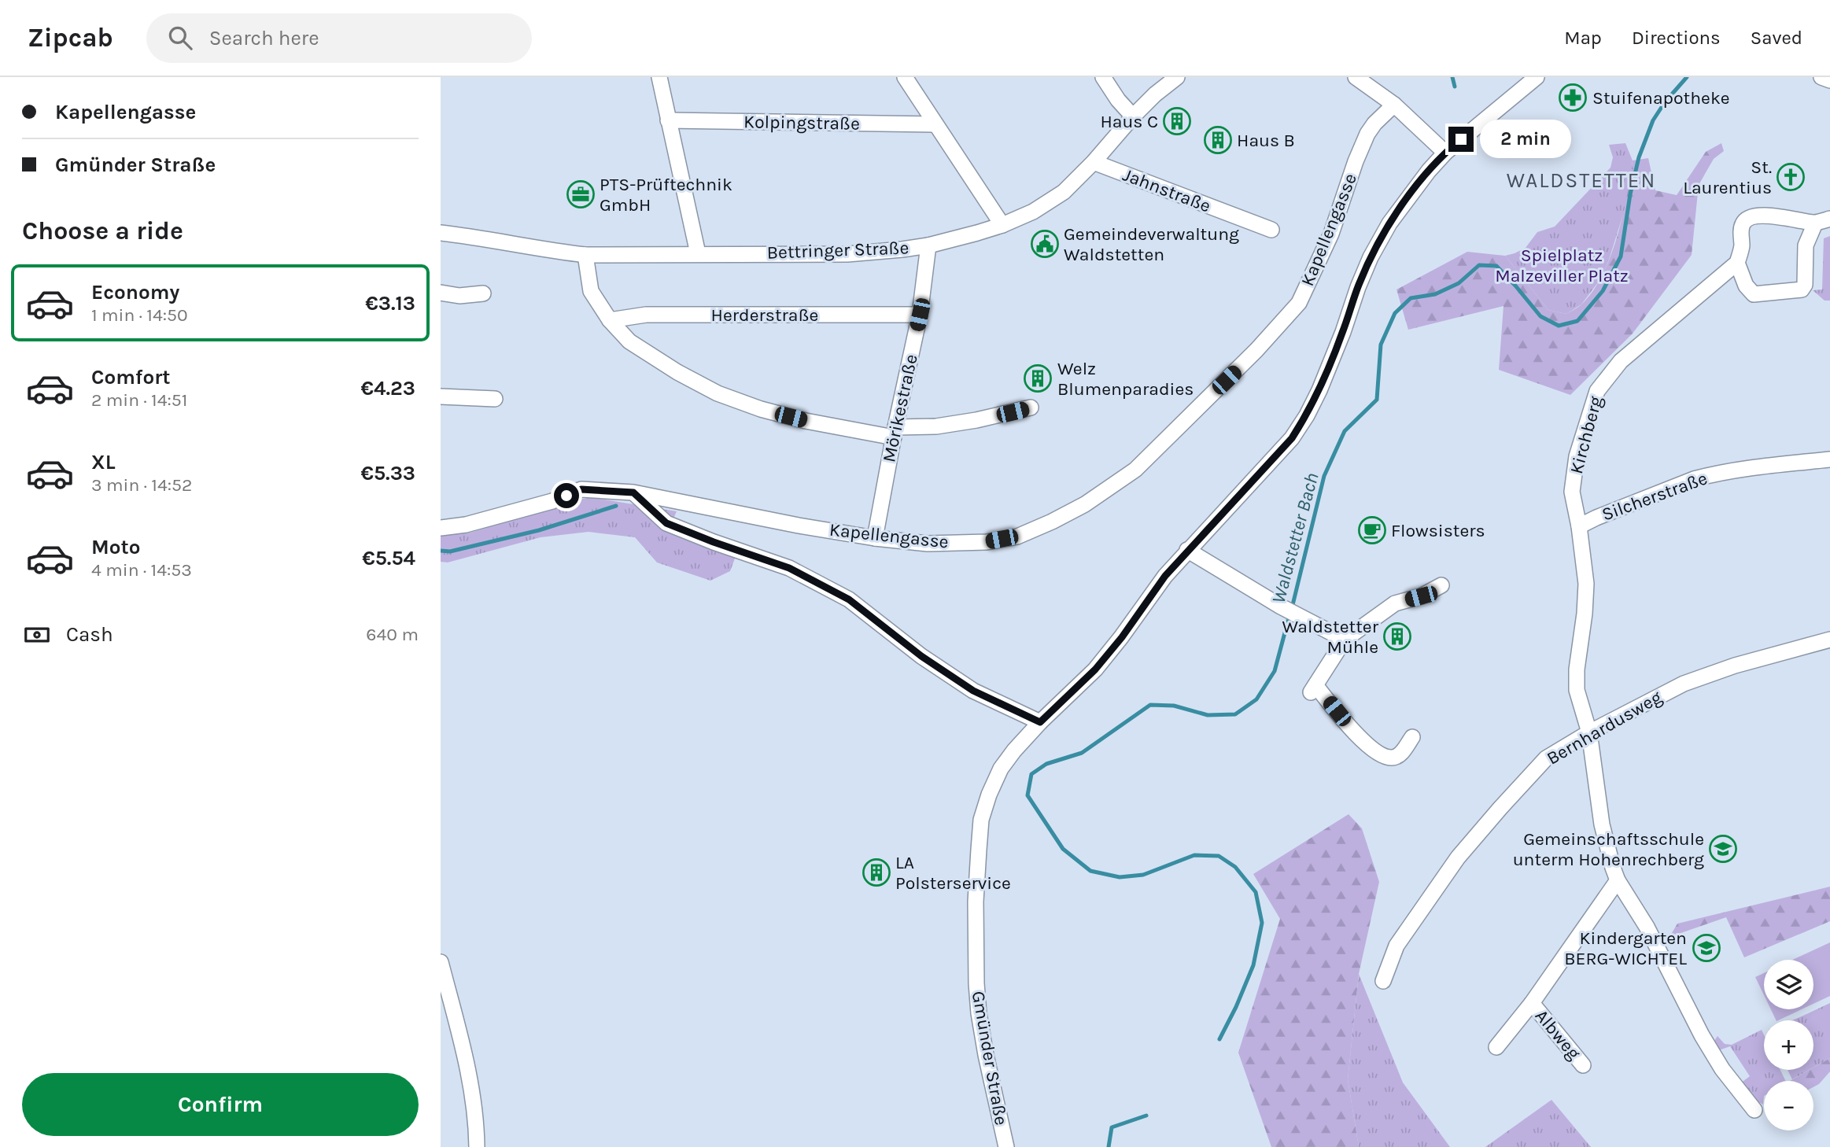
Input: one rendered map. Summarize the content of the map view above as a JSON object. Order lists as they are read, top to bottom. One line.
{"streets":{"street":["Kolpingstraße","Jahnstraße","Kapellengasse","Bettringer Straße","Herderstraße","Mörikestraße","Kirchberg","Silcherstraße","Bernhardusweg","Albweg","Gmünder Straße"]},"crossings":[["Jahnstraße","Bettringer Straße"],["Kapellengasse","Mörikestraße"],["Bettringer Straße","Mörikestraße"],["Herderstraße","Mörikestraße"],["Kirchberg","Silcherstraße"],["Kirchberg","Bernhardusweg"],["Kirchberg","Albweg"]],"districts":["WALDSTETTEN"],"water":["Waldstetter Bach"],"parks":["Spielplatz Malzeviller Platz"],"places":{"pharmacy":["Stuifenapotheke"],"building":["Haus C","Haus B","Welz Blumenparadies","Waldstetter Mühle","LA Polsterservice"],"church":["St. Laurentius"],"office":["PTS-Prüftechnik GmbH"],"public building":["Gemeindeverwaltung Waldstetten"],"cafe":["Flowsisters"],"school or university":["Gemeinschaftsschule unterm Hohenrechberg","Kindergarten BERG-WICHTEL"]},"page":{"header":"Zipcab","search":"Search here","nav":["Map","Directions","Saved"],"banner":["Kapellengasse","Gmünder Straße"],"bubble":"2 min","heading":"Choose a ride","list":[{"name":"Economy","note":"1 min · 14:50","value":"€3.13"},{"name":"Comfort","note":"2 min · 14:51","value":"€4.23"},{"name":"XL","note":"3 min · 14:52","value":"€5.33"},{"name":"Moto","note":"4 min · 14:53","value":"€5.54"}],"pay":["Cash","640 m"],"map_buttons":["+","−"],"buttons":"Confirm"}}
